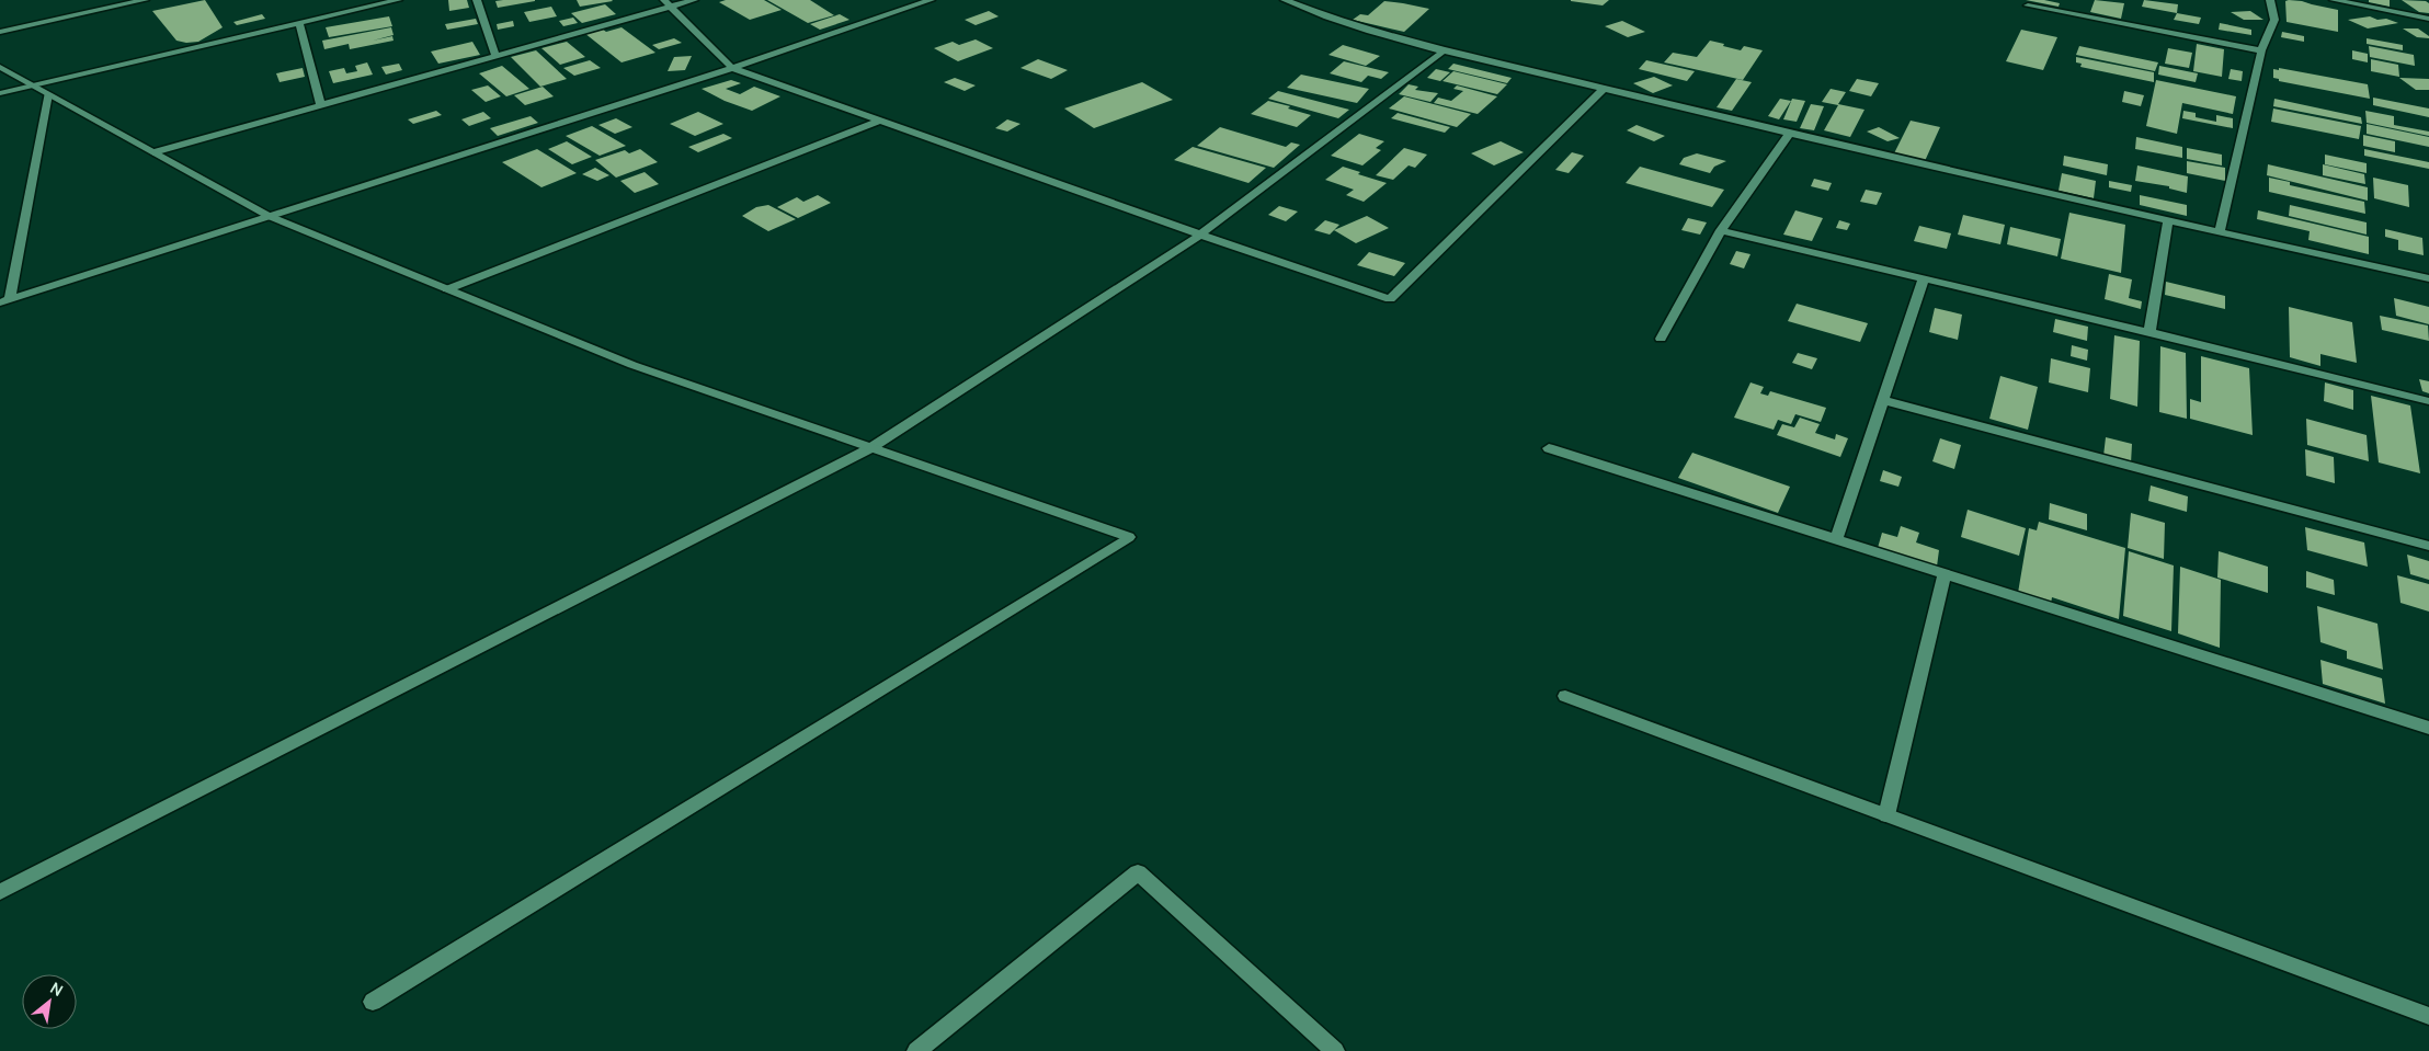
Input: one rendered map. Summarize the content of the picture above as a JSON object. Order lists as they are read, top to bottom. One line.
{"north":"top right"}
